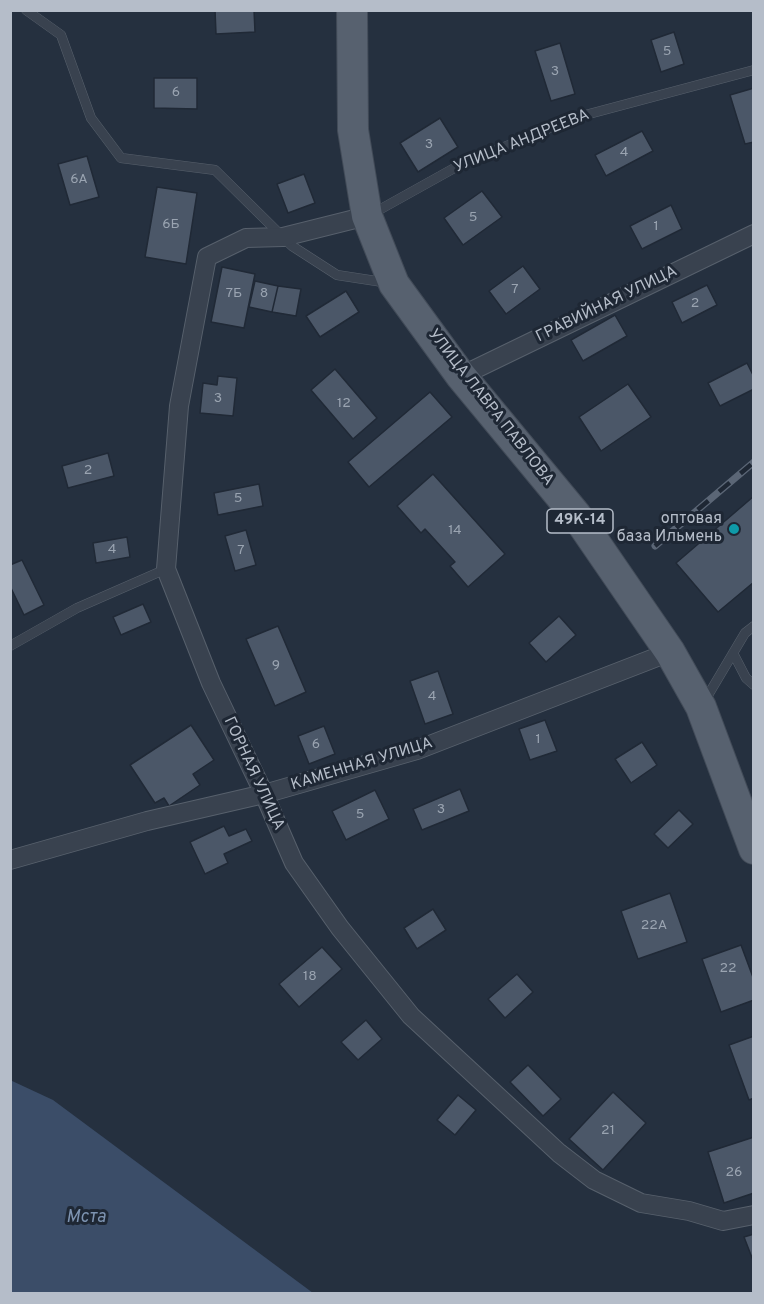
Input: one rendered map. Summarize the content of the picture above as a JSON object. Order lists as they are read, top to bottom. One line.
{"streets":{"main road":["УЛИЦА ЛАВРА ПАВЛОВА","49К-14"],"street":["ГРАВИЙНАЯ УЛИЦА","КАМЕННАЯ УЛИЦА","ГОРНАЯ УЛИЦА"],"lane":["УЛИЦА АНДРЕЕВА"]},"crossings":[["УЛИЦА АНДРЕЕВА","УЛИЦА ЛАВРА ПАВЛОВА"],["УЛИЦА АНДРЕЕВА","49К-14"],["УЛИЦА АНДРЕЕВА","ГОРНАЯ УЛИЦА"],["ГРАВИЙНАЯ УЛИЦА","УЛИЦА ЛАВРА ПАВЛОВА"],["УЛИЦА ЛАВРА ПАВЛОВА","49К-14"],["УЛИЦА ЛАВРА ПАВЛОВА","КАМЕННАЯ УЛИЦА"],["УЛИЦА ЛАВРА ПАВЛОВА","ГОРНАЯ УЛИЦА"],["49К-14","ГОРНАЯ УЛИЦА"],["КАМЕННАЯ УЛИЦА","ГОРНАЯ УЛИЦА"]],"water":["Мста"],"places":["оптовая база Ильмень"],"house_numbers":["5","3","6","3","4","6А","5","6Б","1","7","7Б","8","2","3","12","2","5","14","4","7","9","4","1","6","3","5","22А","22","18","21","26"]}
